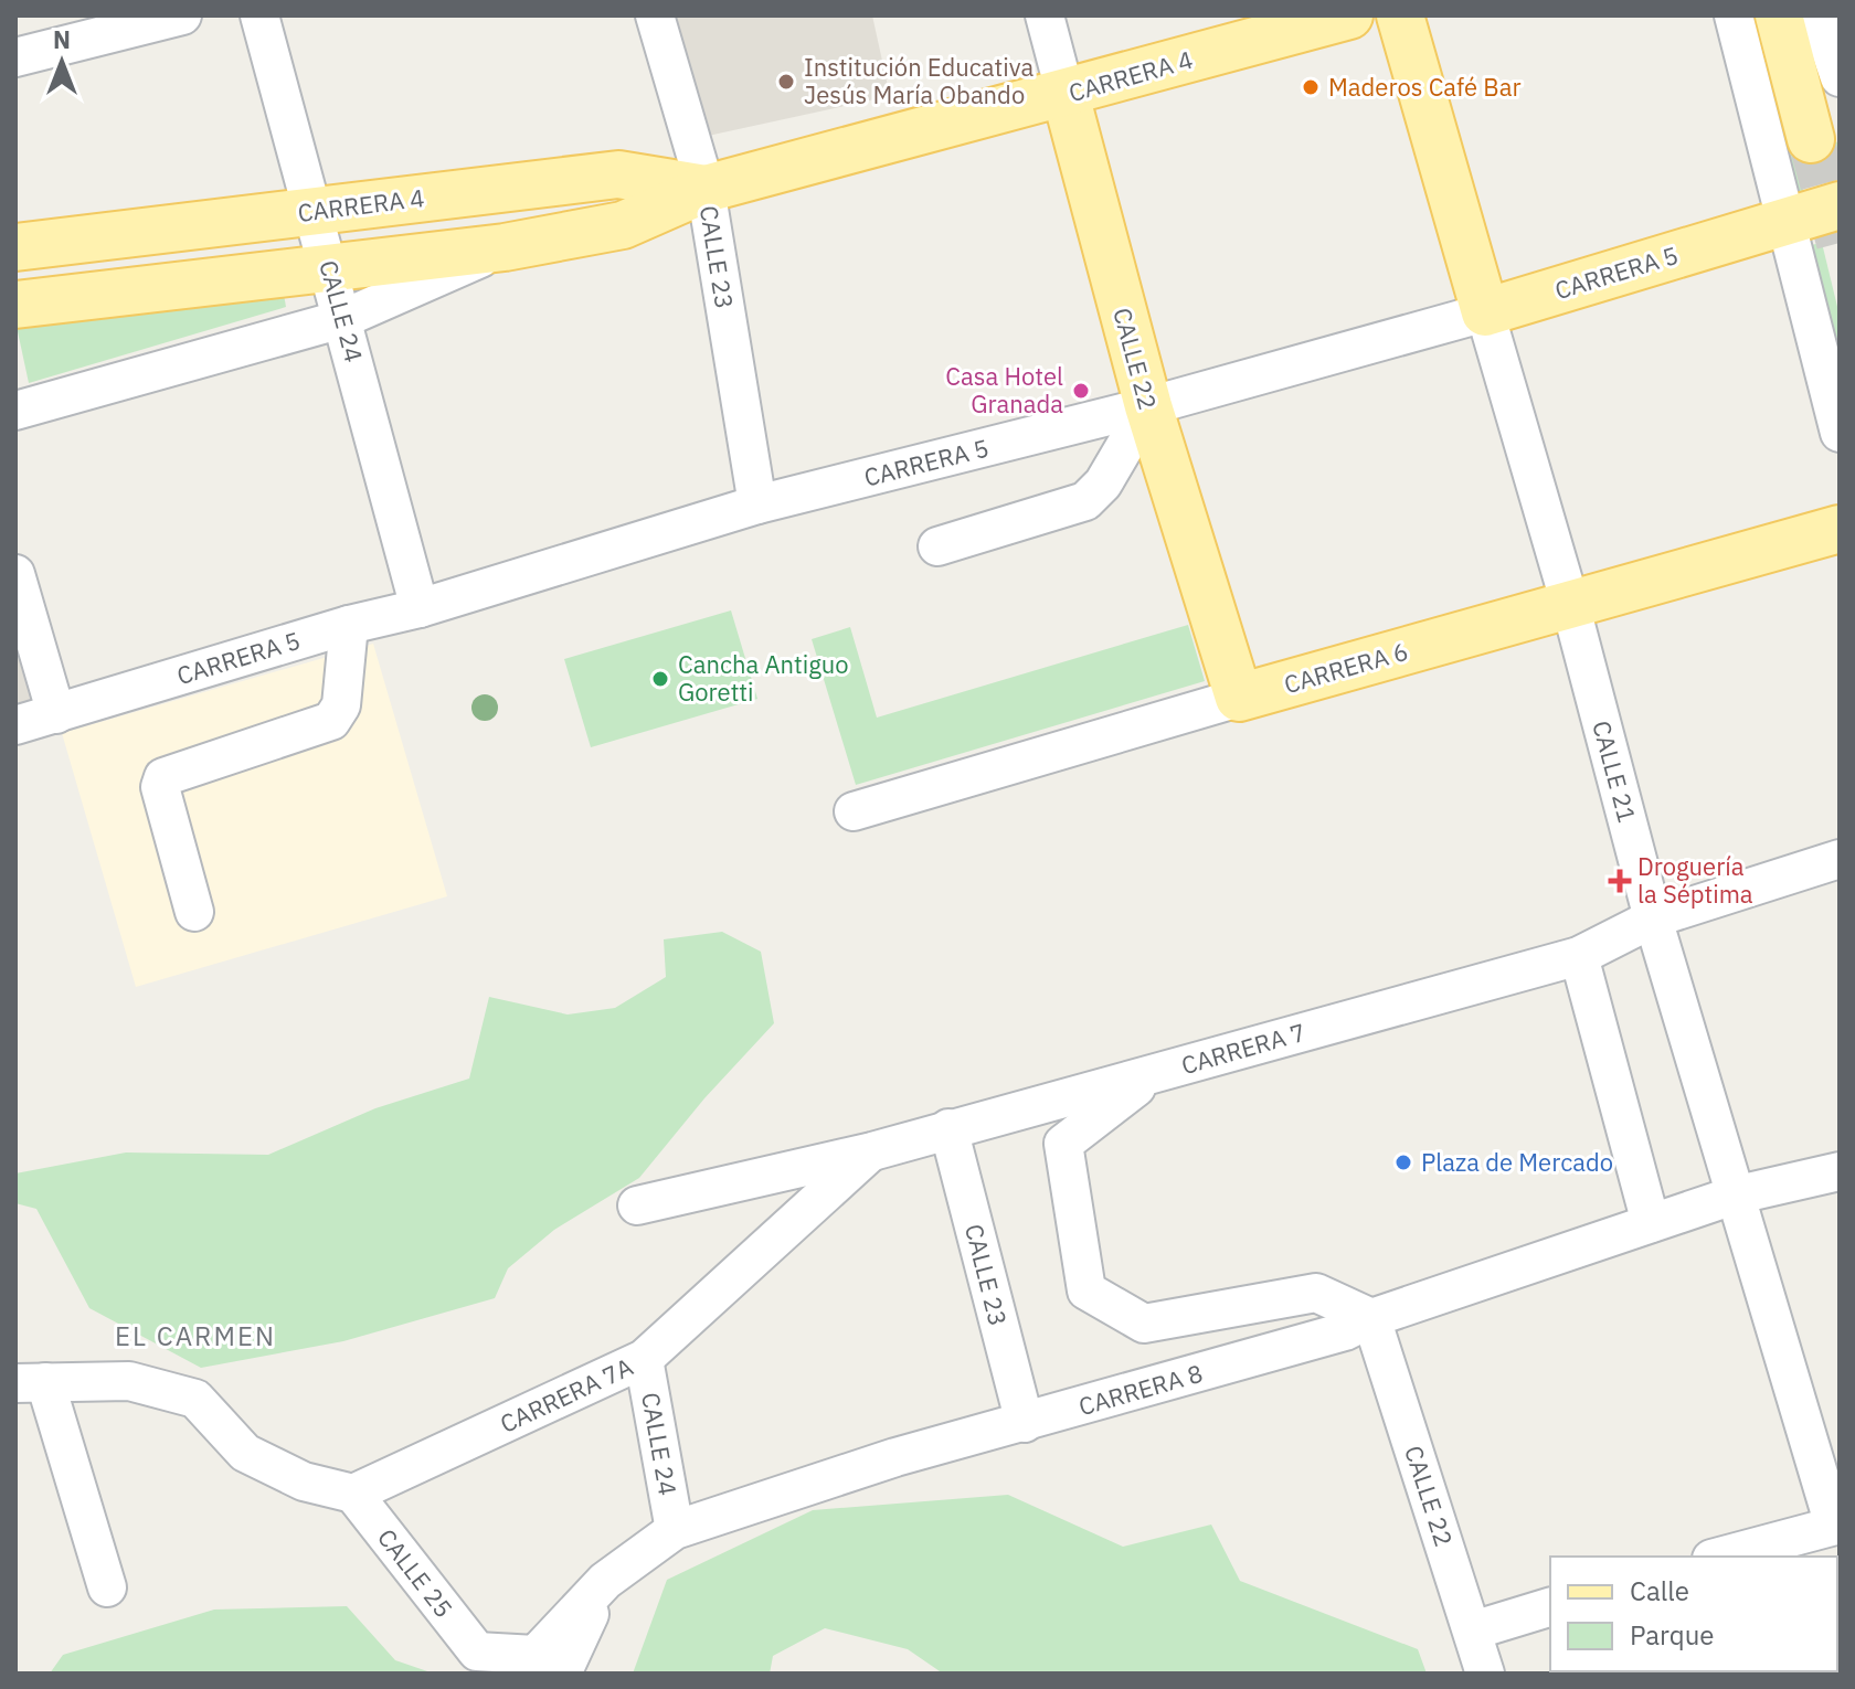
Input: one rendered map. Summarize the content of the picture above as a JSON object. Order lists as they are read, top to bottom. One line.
{"streets":{"main road":["CARRERA 4","CARRERA 5","CALLE 22","CARRERA 6","CALLE 21"],"street":["CALLE 23","CALLE 24","CARRERA 7","CARRERA 8","CARRERA 7A","CALLE 25"]},"crossings":[["CARRERA 4","CALLE 23"],["CARRERA 4","CALLE 24"],["CARRERA 4","CALLE 22"],["CALLE 23","CARRERA 5"],["CALLE 23","CARRERA 7"],["CALLE 23","CARRERA 8"],["CARRERA 5","CALLE 24"],["CARRERA 5","CALLE 22"],["CARRERA 5","CALLE 21"],["CALLE 24","CARRERA 8"],["CALLE 24","CARRERA 7A"],["CALLE 22","CARRERA 6"],["CALLE 22","CARRERA 8"],["CARRERA 6","CALLE 21"],["CALLE 21","CARRERA 7"],["CALLE 21","CARRERA 8"],["CARRERA 7","CARRERA 7A"],["CARRERA 8","CALLE 25"],["CARRERA 7A","CALLE 25"]],"districts":["EL CARMEN"],"places":{"other":["Institución Educativa Jesús María Obando","Maderos Café Bar","Casa Hotel Granada","Cancha Antiguo Goretti","Plaza de Mercado"],"health":["Droguería la Séptima"]},"legend":["Calle","Parque"],"north":"top"}
